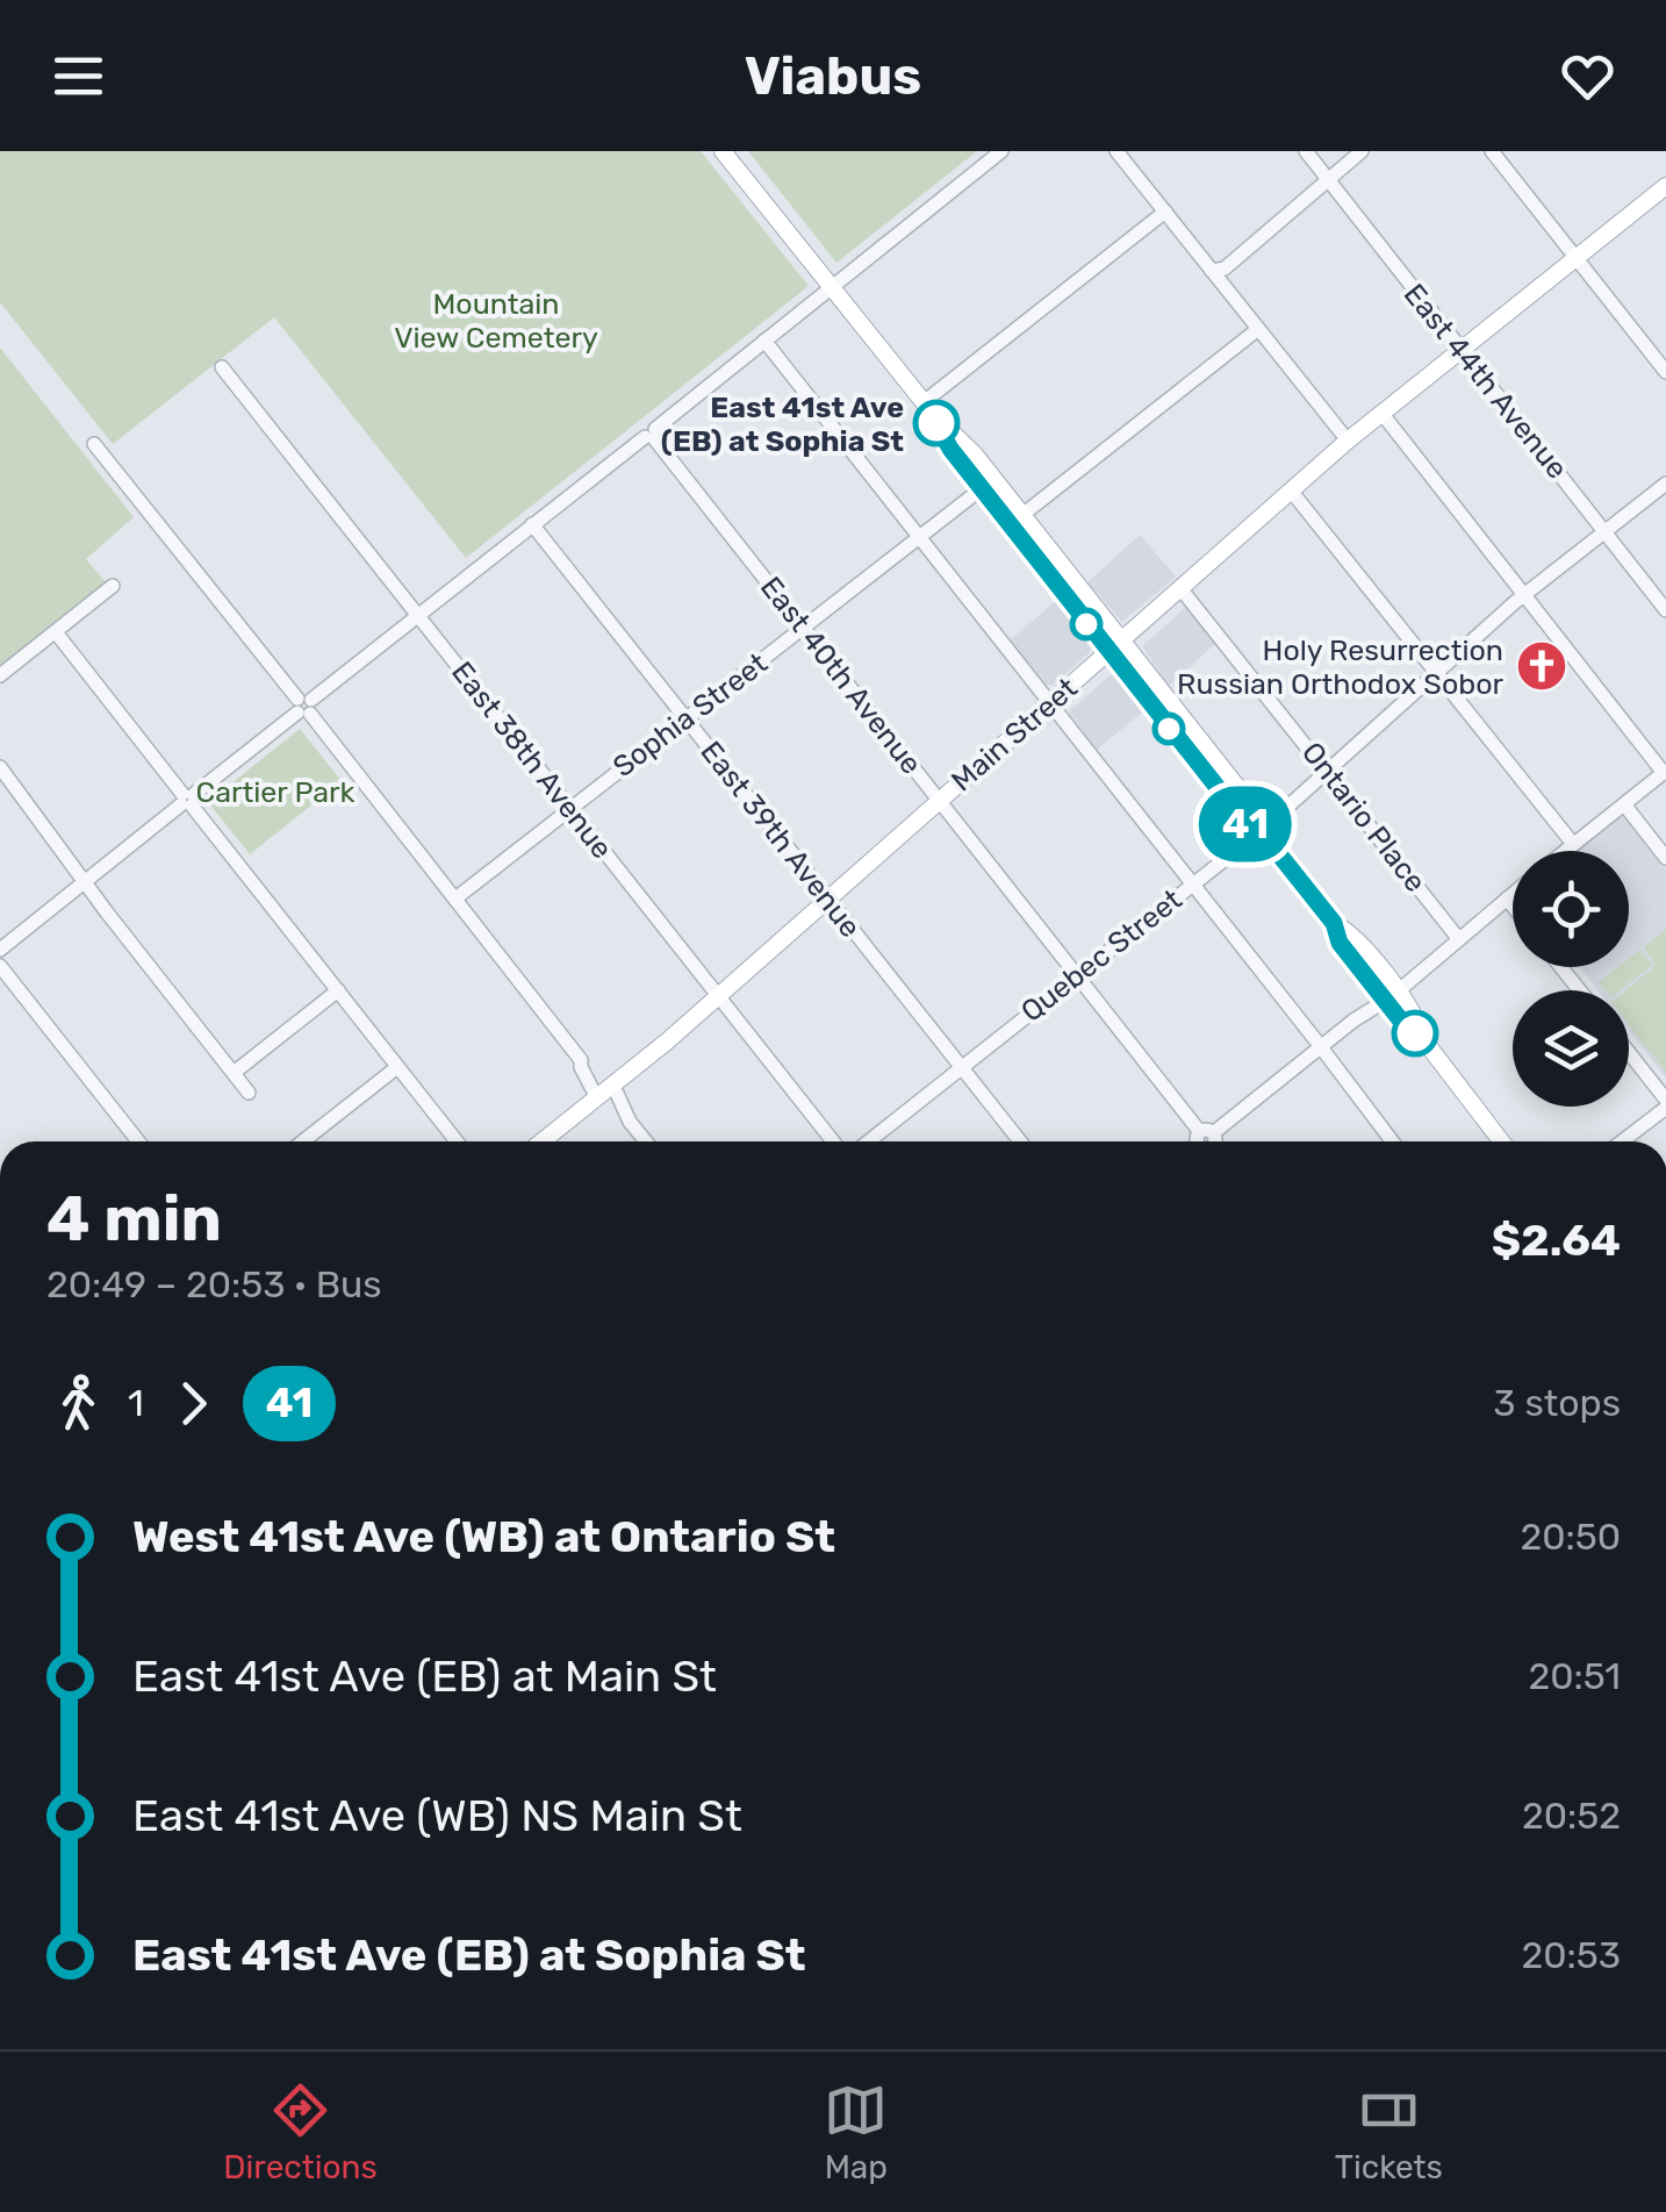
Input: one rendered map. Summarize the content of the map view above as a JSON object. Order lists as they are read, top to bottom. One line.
{"streets":{"main road":["Main Street"],"street":["East 44th Avenue","East 40th Avenue","Sophia Street","East 38th Avenue","Ontario Place","East 39th Avenue","Quebec Street"]},"crossings":[["East 44th Avenue","Main Street"],["East 44th Avenue","Quebec Street"],["East 40th Avenue","Sophia Street"],["East 40th Avenue","Main Street"],["East 40th Avenue","Quebec Street"],["Sophia Street","East 38th Avenue"],["Sophia Street","East 39th Avenue"],["Main Street","East 38th Avenue"],["Main Street","Ontario Place"],["Main Street","East 39th Avenue"],["Ontario Place","Quebec Street"],["East 39th Avenue","Quebec Street"]],"parks":["Mountain View Cemetery","Cartier Park"],"places":{"other":["East 41st Ave (EB) at Sophia St"],"church":["Holy Resurrection Russian Orthodox Sobor"]},"lines":["bus line 41"],"page":{"header":"Viabus","on_map":"41","heading":["4 min","20:49 – 20:53 · Bus","$2.64"],"legs":["1","41","3 stops"],"list":[{"name":"West 41st Ave (WB) at Ontario St","value":"20:50"},{"name":"East 41st Ave (EB) at Main St","value":"20:51"},{"name":"East 41st Ave (WB) NS Main St","value":"20:52"},{"name":"East 41st Ave (EB) at Sophia St","value":"20:53"}],"tabs":["Directions","Map","Tickets"]}}
